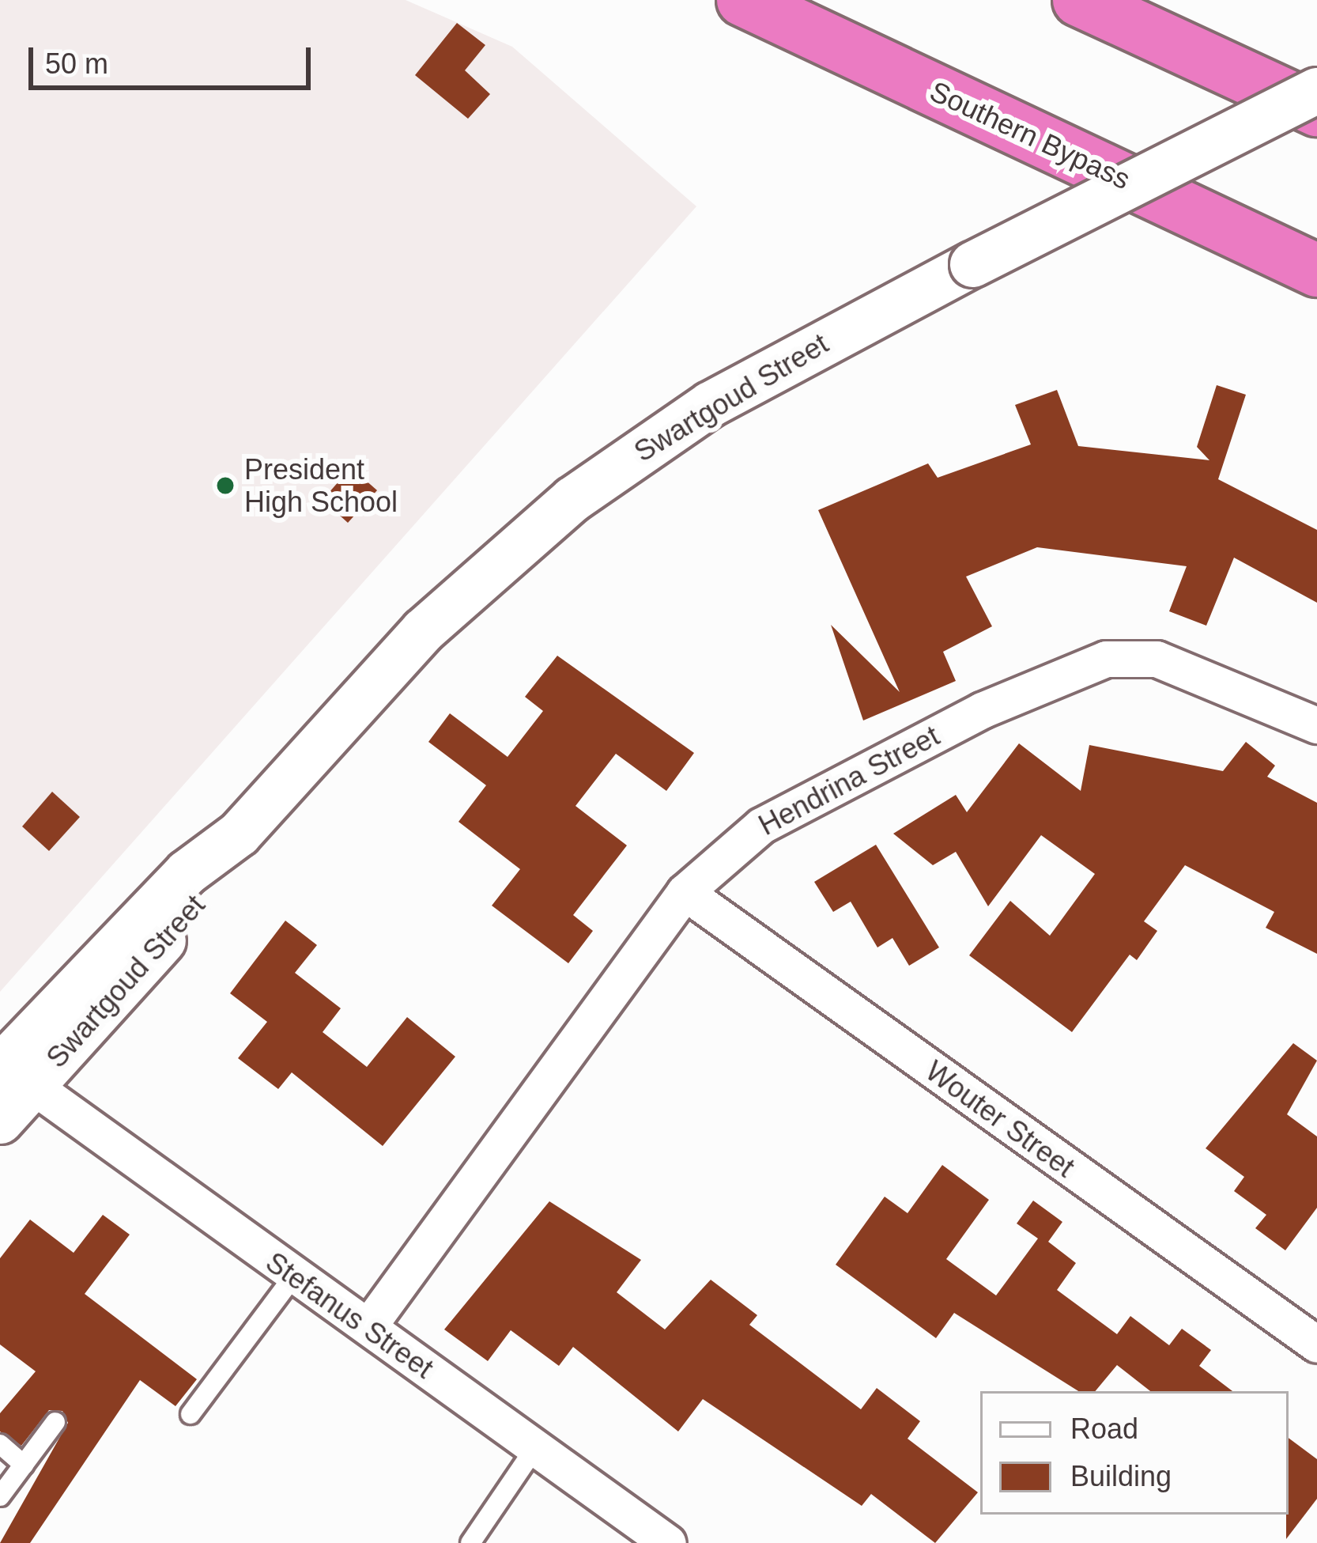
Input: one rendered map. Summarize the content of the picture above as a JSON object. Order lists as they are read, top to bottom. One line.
{"streets":{"highway":["Southern Bypass"],"street":["Swartgoud Street","Hendrina Street","Wouter Street","Stefanus Street"]},"crossings":[["Swartgoud Street","Stefanus Street"],["Hendrina Street","Wouter Street"],["Hendrina Street","Stefanus Street"]],"places":["President High School"],"legend":["Road","Building"],"scale_bar":"50 m"}
